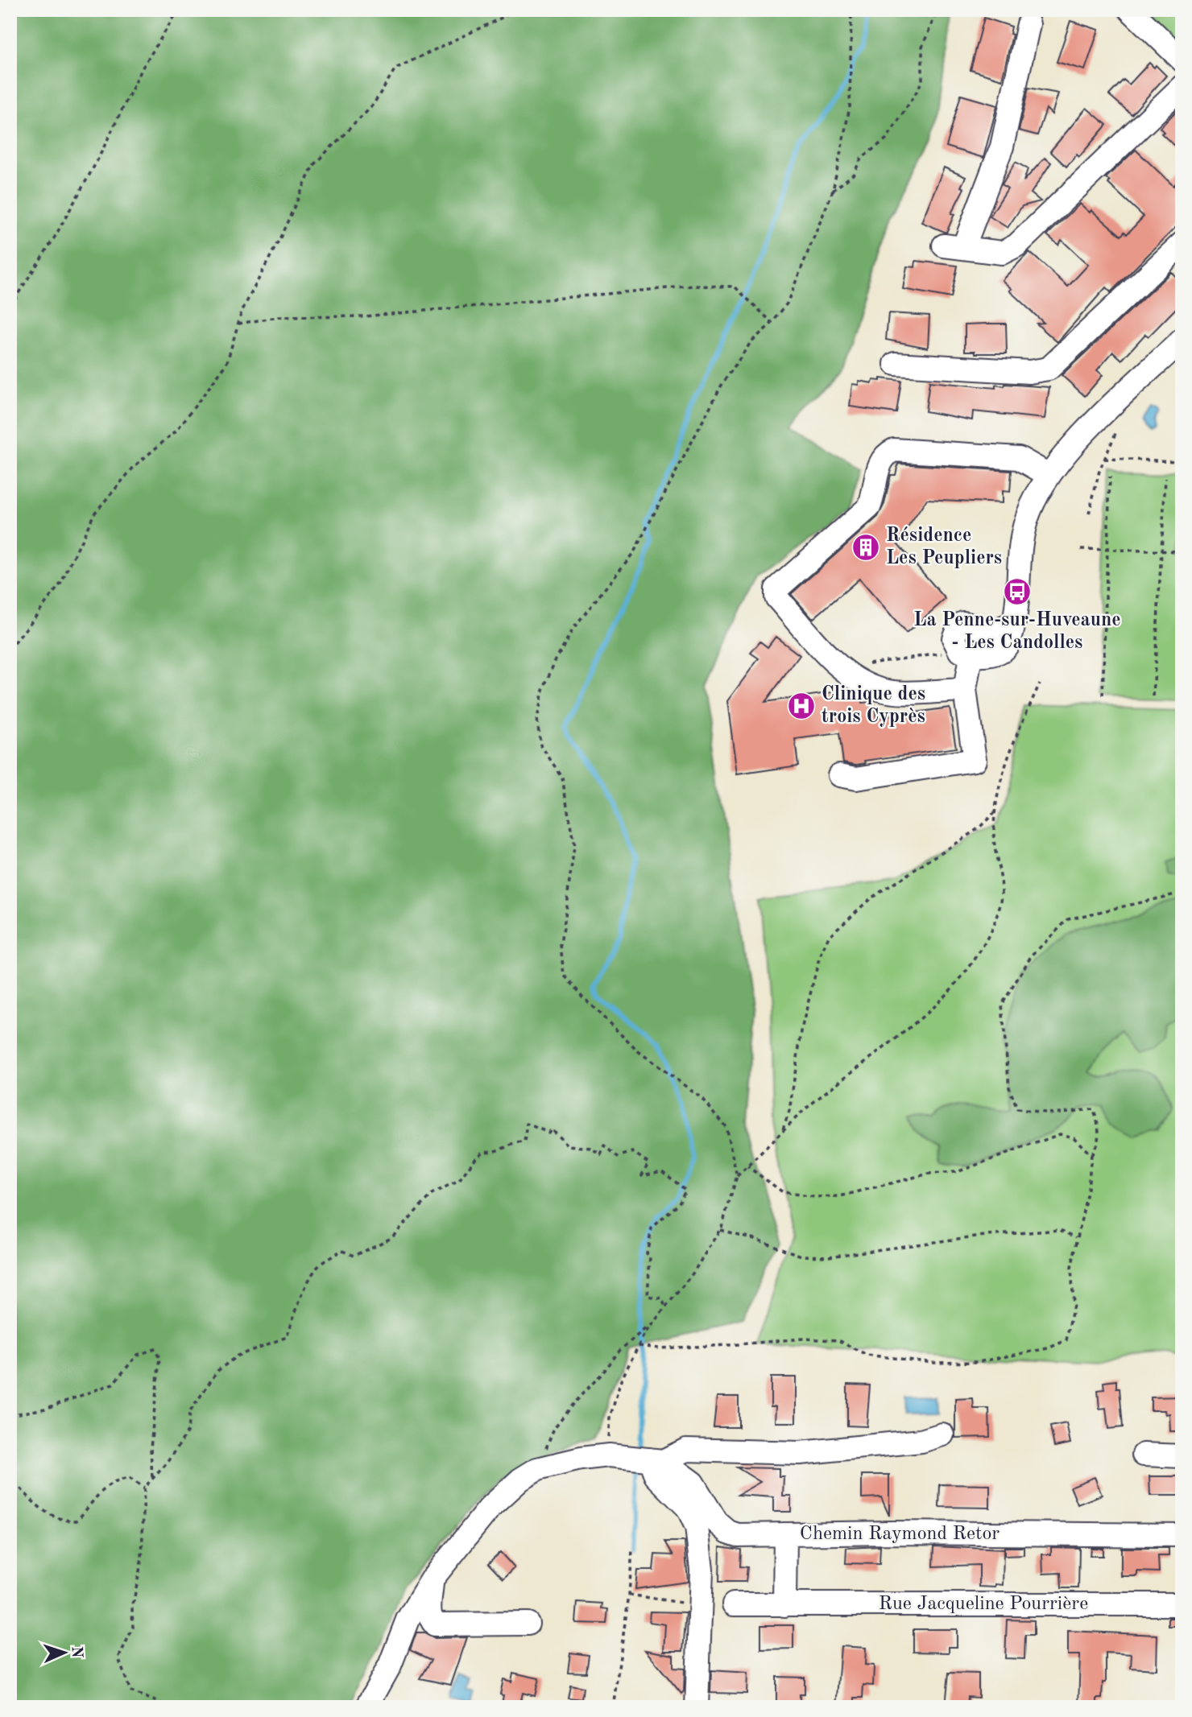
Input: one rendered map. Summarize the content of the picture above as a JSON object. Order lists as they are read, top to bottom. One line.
{"streets":{"street":["Chemin Raymond Retor","Rue Jacqueline Pourrière"]},"places":{"building":["Résidence Les Peupliers"],"bus stop":["La Penne-sur-Huveaune - Les Candolles"],"hospital":["Clinique des trois Cyprès"]},"north":"right"}
